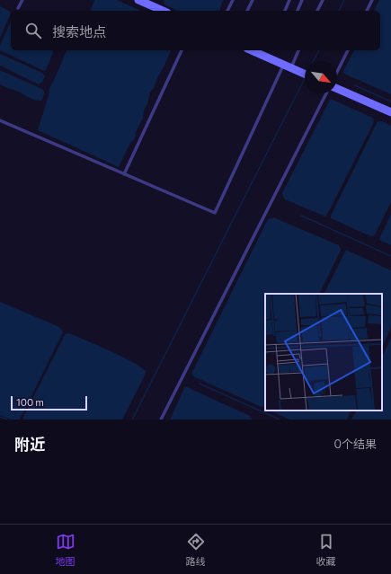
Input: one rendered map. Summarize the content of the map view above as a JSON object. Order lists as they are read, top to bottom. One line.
{"scale_bar":"100 m","north":"bottom right","page":{"search":"搜索地点","scale":"100 m","heading":["附近","0个结果"],"nav":["地图","路线","收藏"]}}
